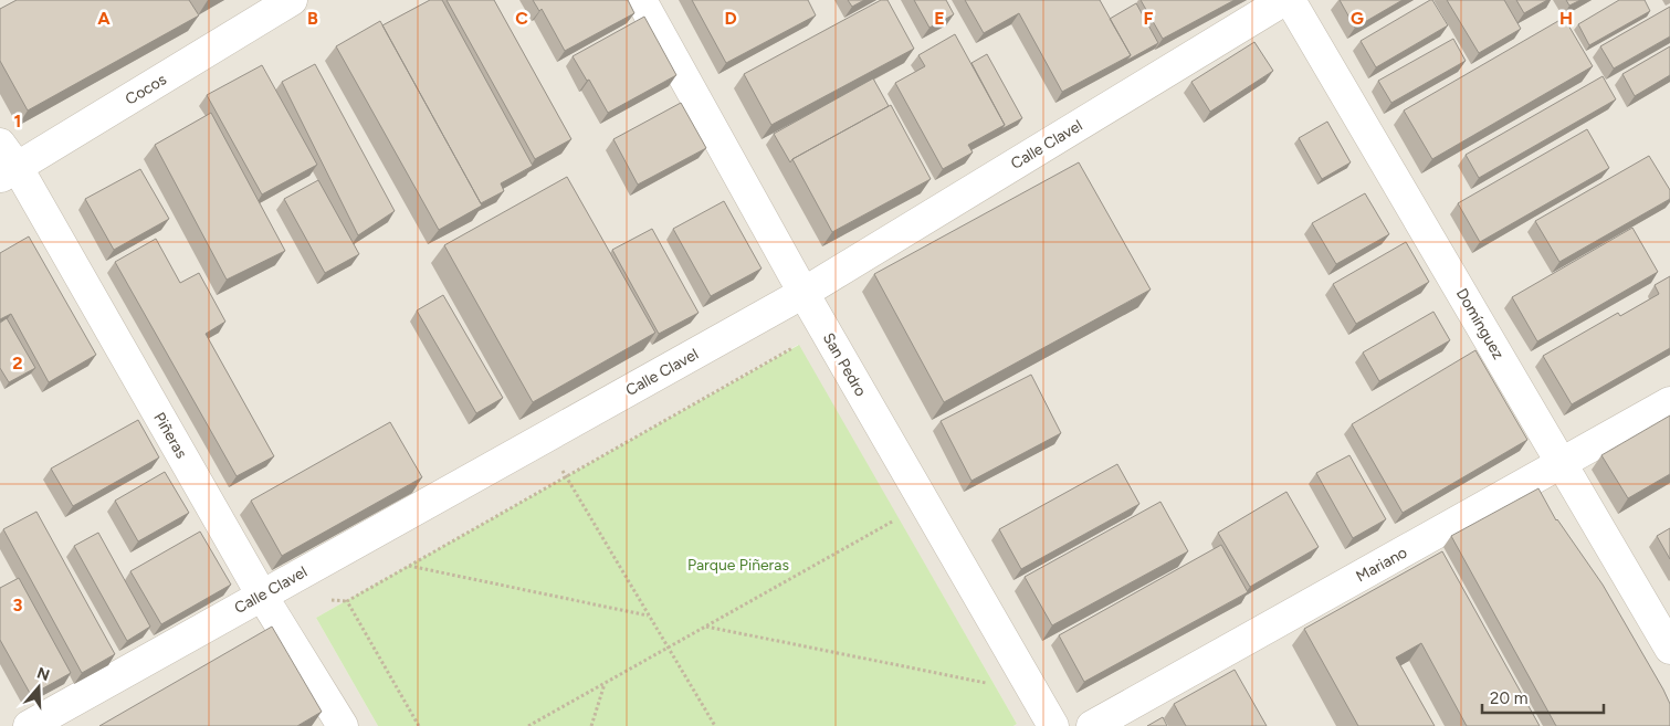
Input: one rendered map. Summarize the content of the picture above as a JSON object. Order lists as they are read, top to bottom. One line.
{"streets":{"street":["Cocos","Calle Clavel","Domínguez","San Pedro","Piñeras","Mariano"]},"crossings":[["Cocos","Piñeras"],["Calle Clavel","San Pedro"],["Calle Clavel","Piñeras"],["Domínguez","Mariano"]],"parks":["Parque Piñeras"],"scale_bar":"20 m","north":"top","grid":{"columns":["A","B","C","D","E","F","G","H"],"rows":["1","2","3"]}}
